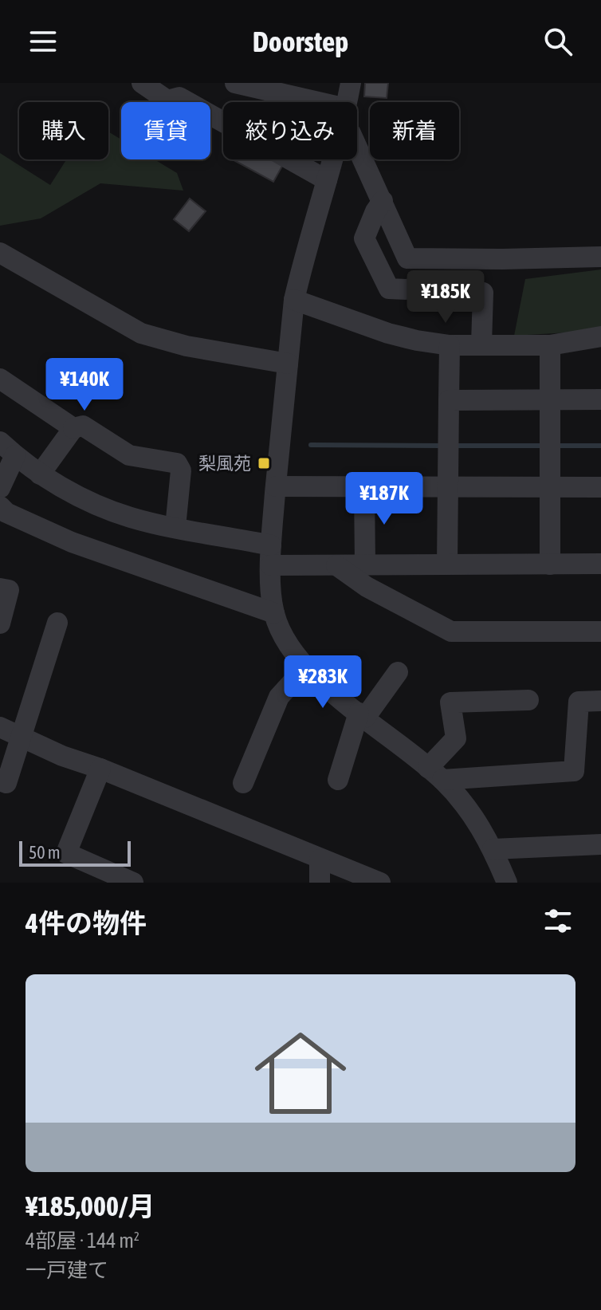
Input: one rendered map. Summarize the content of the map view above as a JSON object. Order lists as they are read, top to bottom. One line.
{"places":{"transit":["梨風苑"]},"scale_bar":"50 m","page":{"header":"Doorstep","chip":["購入","賃貸","絞り込み","新着"],"price":["¥185K","¥140K","¥187K","¥283K"],"scale":"50 m","heading":"4件の物件","list":[{"name":"¥185,000/月","note":"4部屋 · 144 m² · 一戸建て"}]}}
